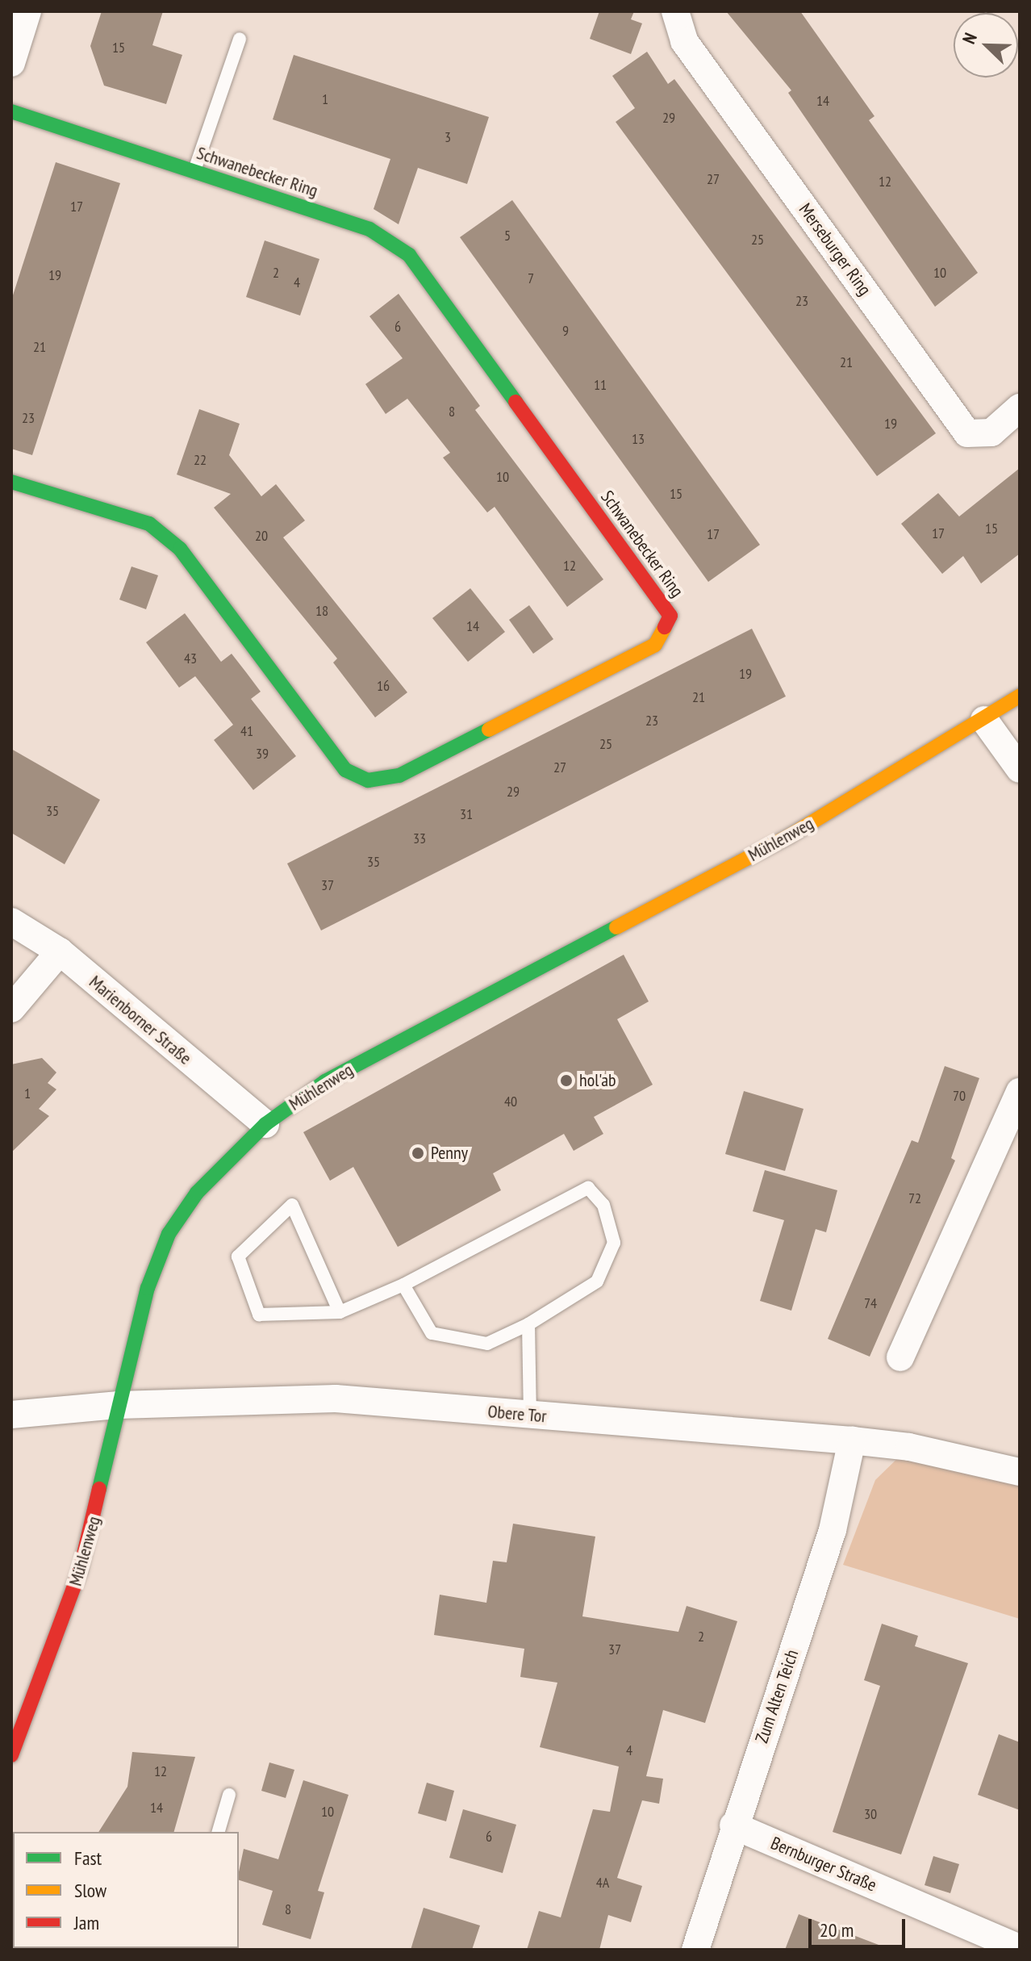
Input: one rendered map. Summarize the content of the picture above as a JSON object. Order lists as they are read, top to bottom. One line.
{"streets":{"street":["Schwanebecker Ring","Merseburger Ring","Mühlenweg","Marienborner Straße","Obere Tor","Zum Alten Teich","Bernburger Straße"]},"crossings":[["Mühlenweg","Marienborner Straße"],["Mühlenweg","Obere Tor"],["Obere Tor","Zum Alten Teich"],["Zum Alten Teich","Bernburger Straße"]],"places":["hol'ab","Penny"],"house_numbers":["15","1","14","29","3","27","12","17","5","25","2","10","19","7","4","23","6","9","21","21","11","8","23","19","13","22","10","15","15","17","17","20","12","18","14","43","19","16","21","23","41","25","39","27","29","35","31","33","35","37","1","70","40","72","74","2","37","4","12","14","10","30","6","4A","8"],"legend":["Fast","Slow","Jam"],"scale_bar":"20 m","north":"top left"}
